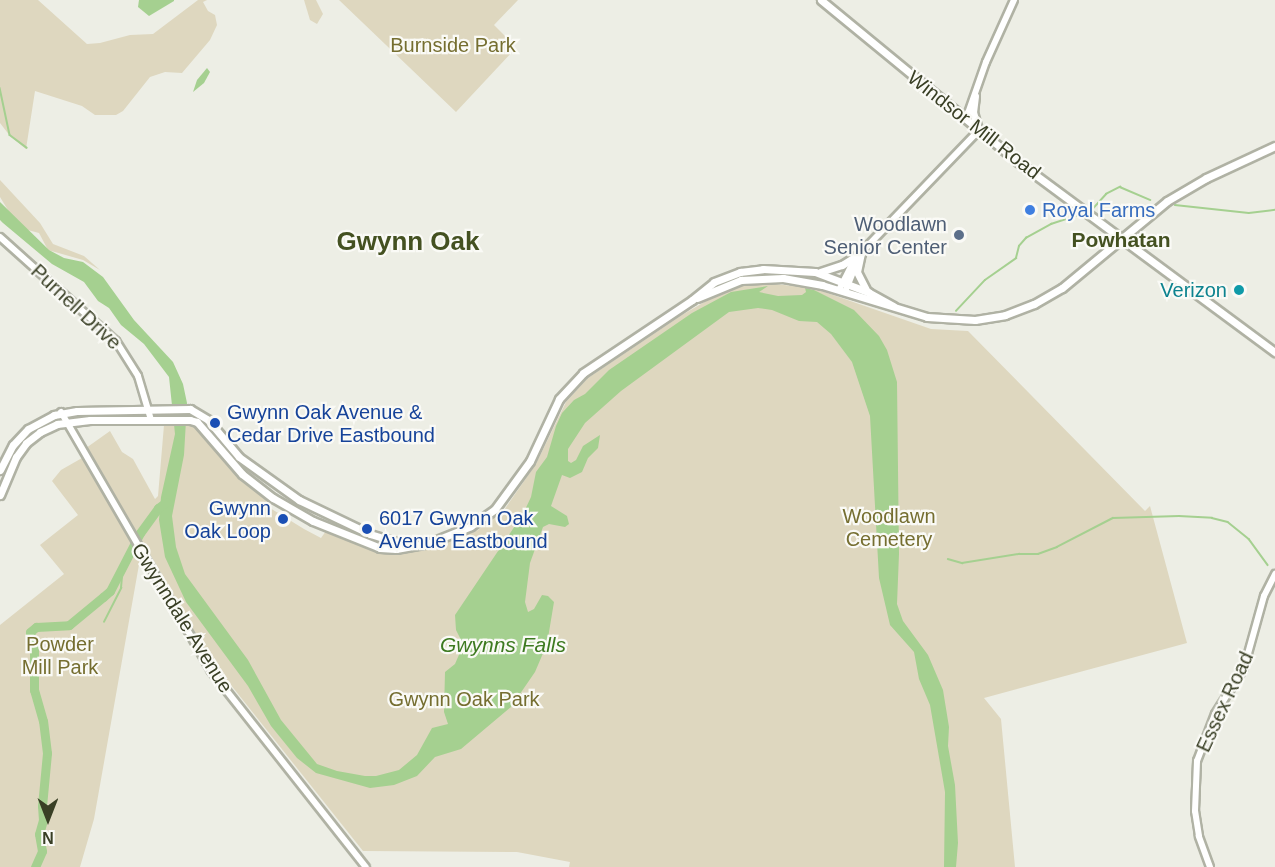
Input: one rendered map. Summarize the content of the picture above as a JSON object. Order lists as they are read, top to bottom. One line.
{"streets":{"main road":["Windsor Mill Road"],"street":["Purnell Drive","Gwynndale Avenue","Essex Road"]},"districts":["Powhatan","Gwynn Oak"],"water":["Gwynns Falls"],"parks":["Burnside Park","Woodlawn Cemetery","Powder Mill Park","Gwynn Oak Park"],"places":["Royal Farms","Woodlawn Senior Center","Verizon","Gwynn Oak Avenue & Cedar Drive Eastbound","Gwynn Oak Loop","6017 Gwynn Oak Avenue Eastbound"],"north":"bottom"}
